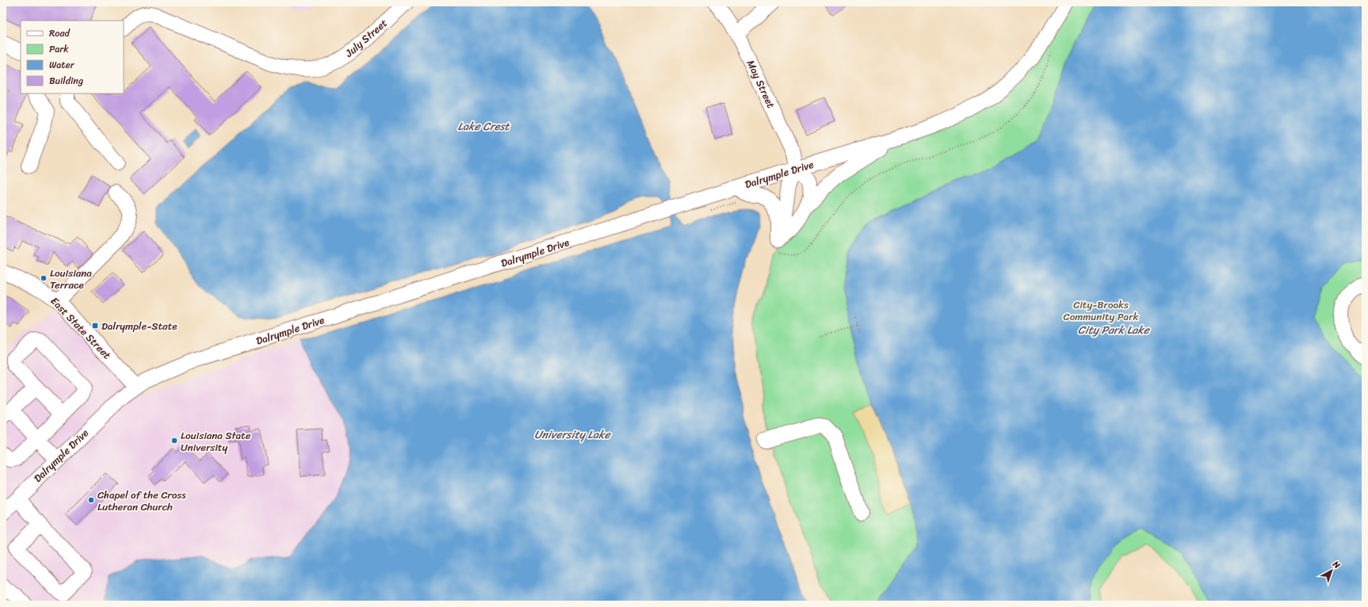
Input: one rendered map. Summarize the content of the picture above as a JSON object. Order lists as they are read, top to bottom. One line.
{"streets":{"street":["July Street","May Street","Dalrymple Drive","East State Street"]},"crossings":[["May Street","Dalrymple Drive"],["Dalrymple Drive","East State Street"]],"water":["Lake Crest","City Park Lake","University Lake"],"parks":["City-Brooks Community Park"],"places":{"other":["Louisiana Terrace","Louisiana State University","Chapel of the Cross Lutheran Church"],"transit":["Dalrymple-State"]},"legend":["Road","Park","Water","Building"],"north":"top right"}
